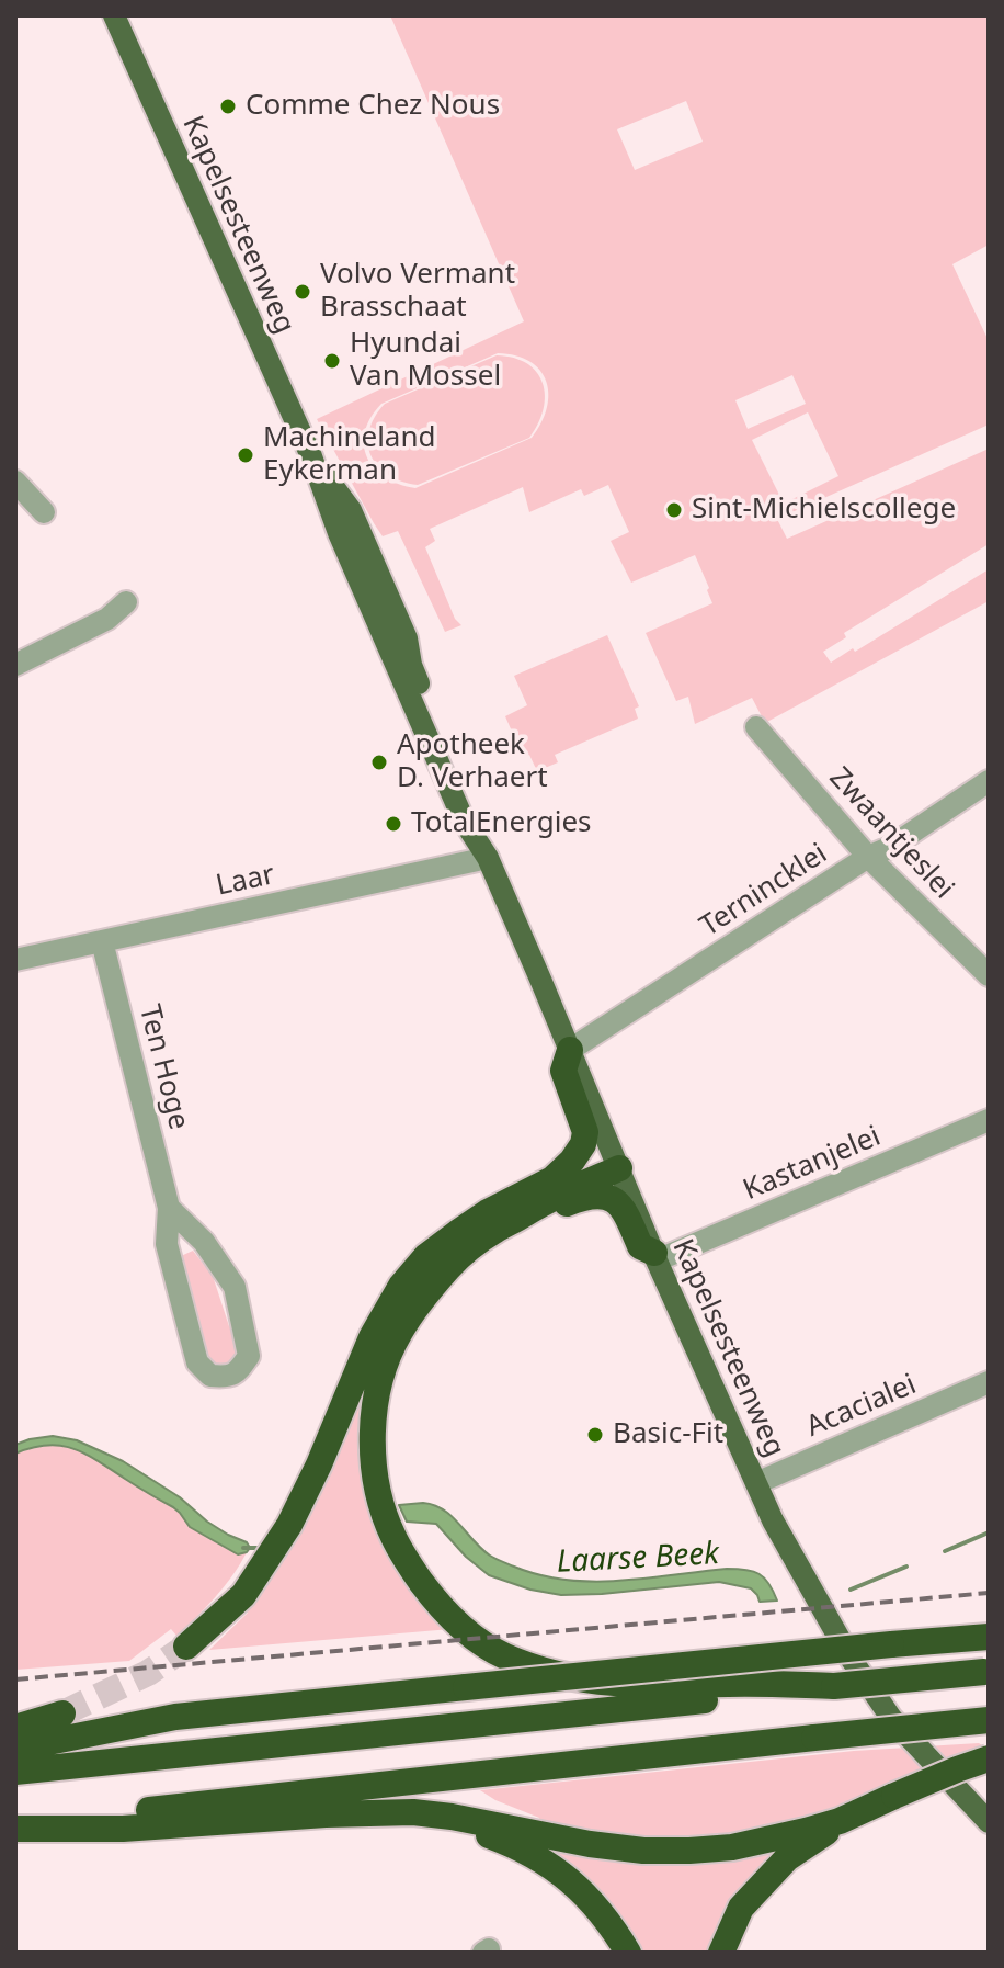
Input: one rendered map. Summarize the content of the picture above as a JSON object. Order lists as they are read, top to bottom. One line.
{"streets":{"main road":["Kapelsesteenweg"],"street":["Zwaantjeslei","Laar","Ternincklei","Ten Hoge","Kastanjelei","Acacialei"]},"crossings":[["Kapelsesteenweg","Laar"],["Kapelsesteenweg","Ternincklei"],["Kapelsesteenweg","Kastanjelei"],["Kapelsesteenweg","Acacialei"],["Zwaantjeslei","Ternincklei"],["Laar","Ten Hoge"]],"water":["Laarse Beek"],"places":["Comme Chez Nous","Volvo Vermant Brasschaat","Hyundai Van Mossel","Machineland Eykerman","Sint-Michielscollege","Apotheek D. Verhaert","TotalEnergies","Basic-Fit"]}
